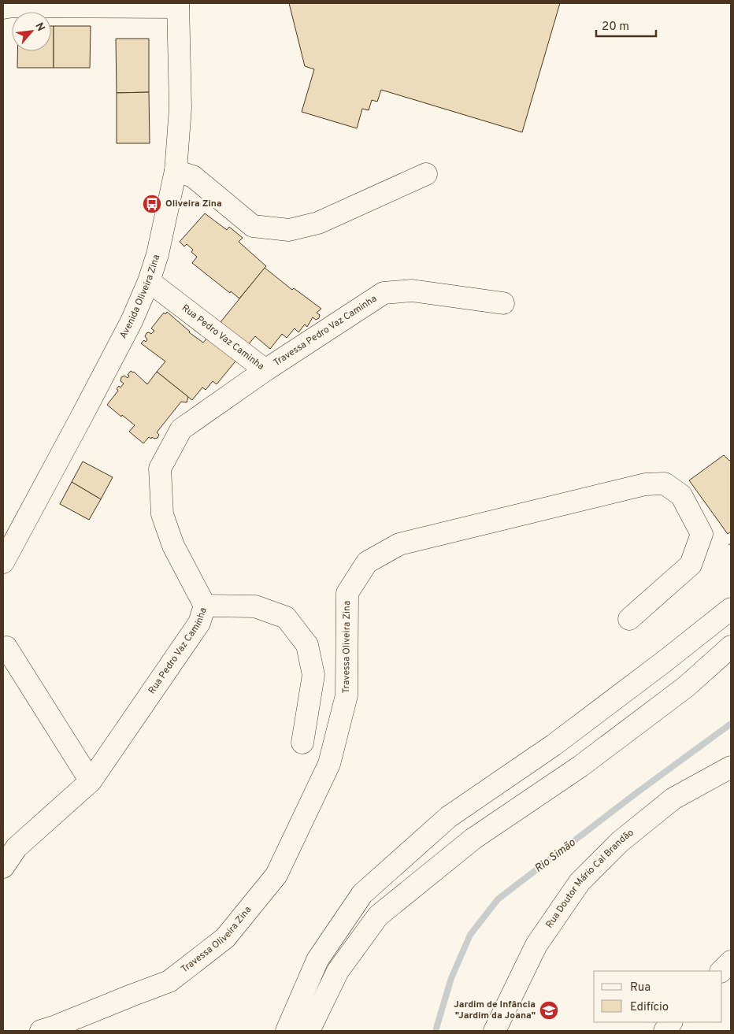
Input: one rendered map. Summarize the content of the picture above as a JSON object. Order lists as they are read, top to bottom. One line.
{"streets":{"main road":["Avenida Oliveira Zina","Travessa Pedro Vaz Caminha","Rua Pedro Vaz Caminha","Travessa Oliveira Zina","Rua Doutor Mário Cal Brandão"]},"crossings":[["Avenida Oliveira Zina","Rua Pedro Vaz Caminha"],["Travessa Pedro Vaz Caminha","Rua Pedro Vaz Caminha"]],"water":["Rio Simão"],"places":{"bus stop":["Oliveira Zina"],"school or university":["Jardim de Infância \"Jardim da Joana\""]},"legend":["Rua","Edifício"],"scale_bar":"20 m","north":"top right"}
